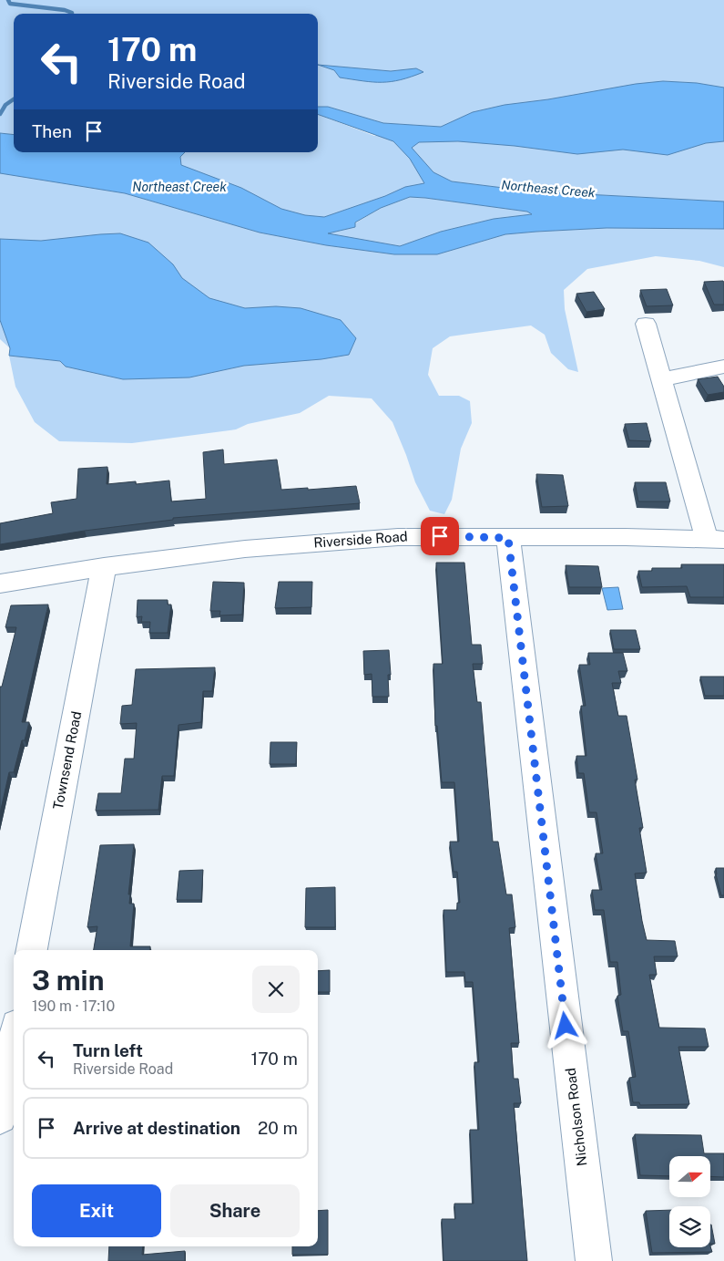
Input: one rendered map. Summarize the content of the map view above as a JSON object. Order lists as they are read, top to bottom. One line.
{"streets":{"street":["Riverside Road","Townsend Road","Nicholson Road"]},"crossings":[["Riverside Road","Townsend Road"],["Riverside Road","Nicholson Road"]],"water":["Northeast Creek"],"north":"right","page":{"turn":["170 m","Riverside Road"],"then":"Then","heading":["3 min","190 m · 17:10"],"list":[{"name":"Turn left","note":"Riverside Road","value":"170 m"},{"name":"Arrive at destination","value":"20 m"}],"buttons":["Exit","Share"]}}
